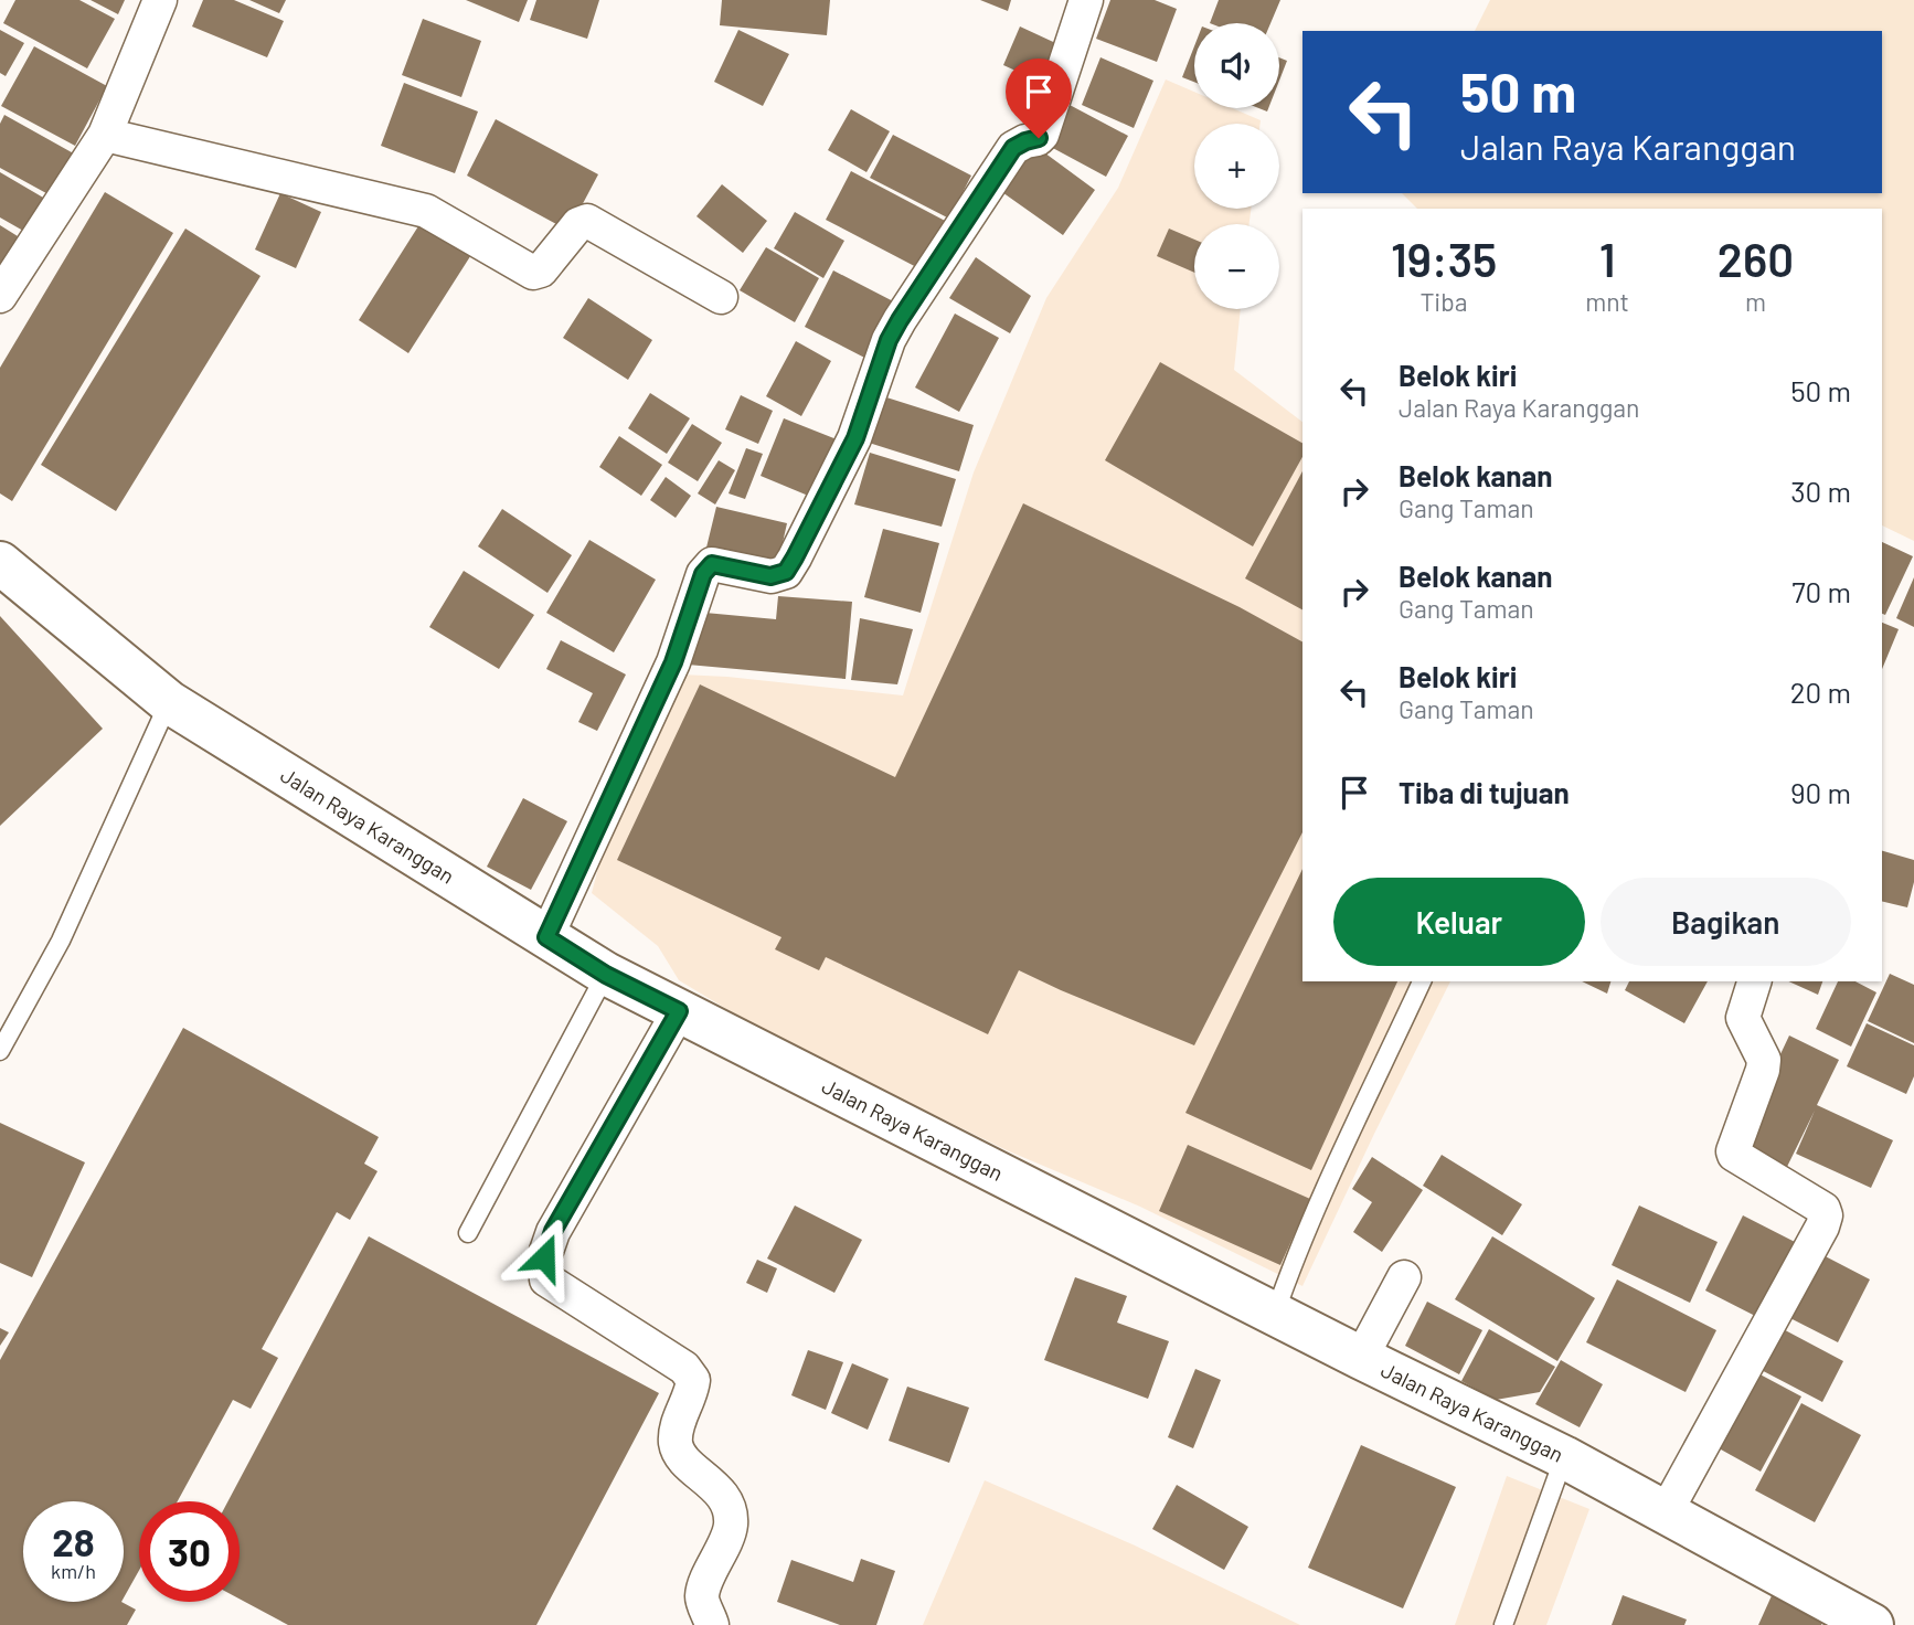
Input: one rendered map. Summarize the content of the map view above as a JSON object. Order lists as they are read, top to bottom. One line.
{"streets":{"street":["Jalan Raya Karanggan"]},"page":{"map_buttons":["+","−"],"turn":["50 m","Jalan Raya Karanggan"],"eta":["19:35","Tiba","1","mnt","260","m"],"list":[{"name":"Belok kiri","note":"Jalan Raya Karanggan","value":"50 m"},{"name":"Belok kanan","note":"Gang Taman","value":"30 m"},{"name":"Belok kanan","note":"Gang Taman","value":"70 m"},{"name":"Belok kiri","note":"Gang Taman","value":"20 m"},{"name":"Tiba di tujuan","value":"90 m"}],"buttons":["Keluar","Bagikan"],"speed":"28 km/h","limit":"30"}}
